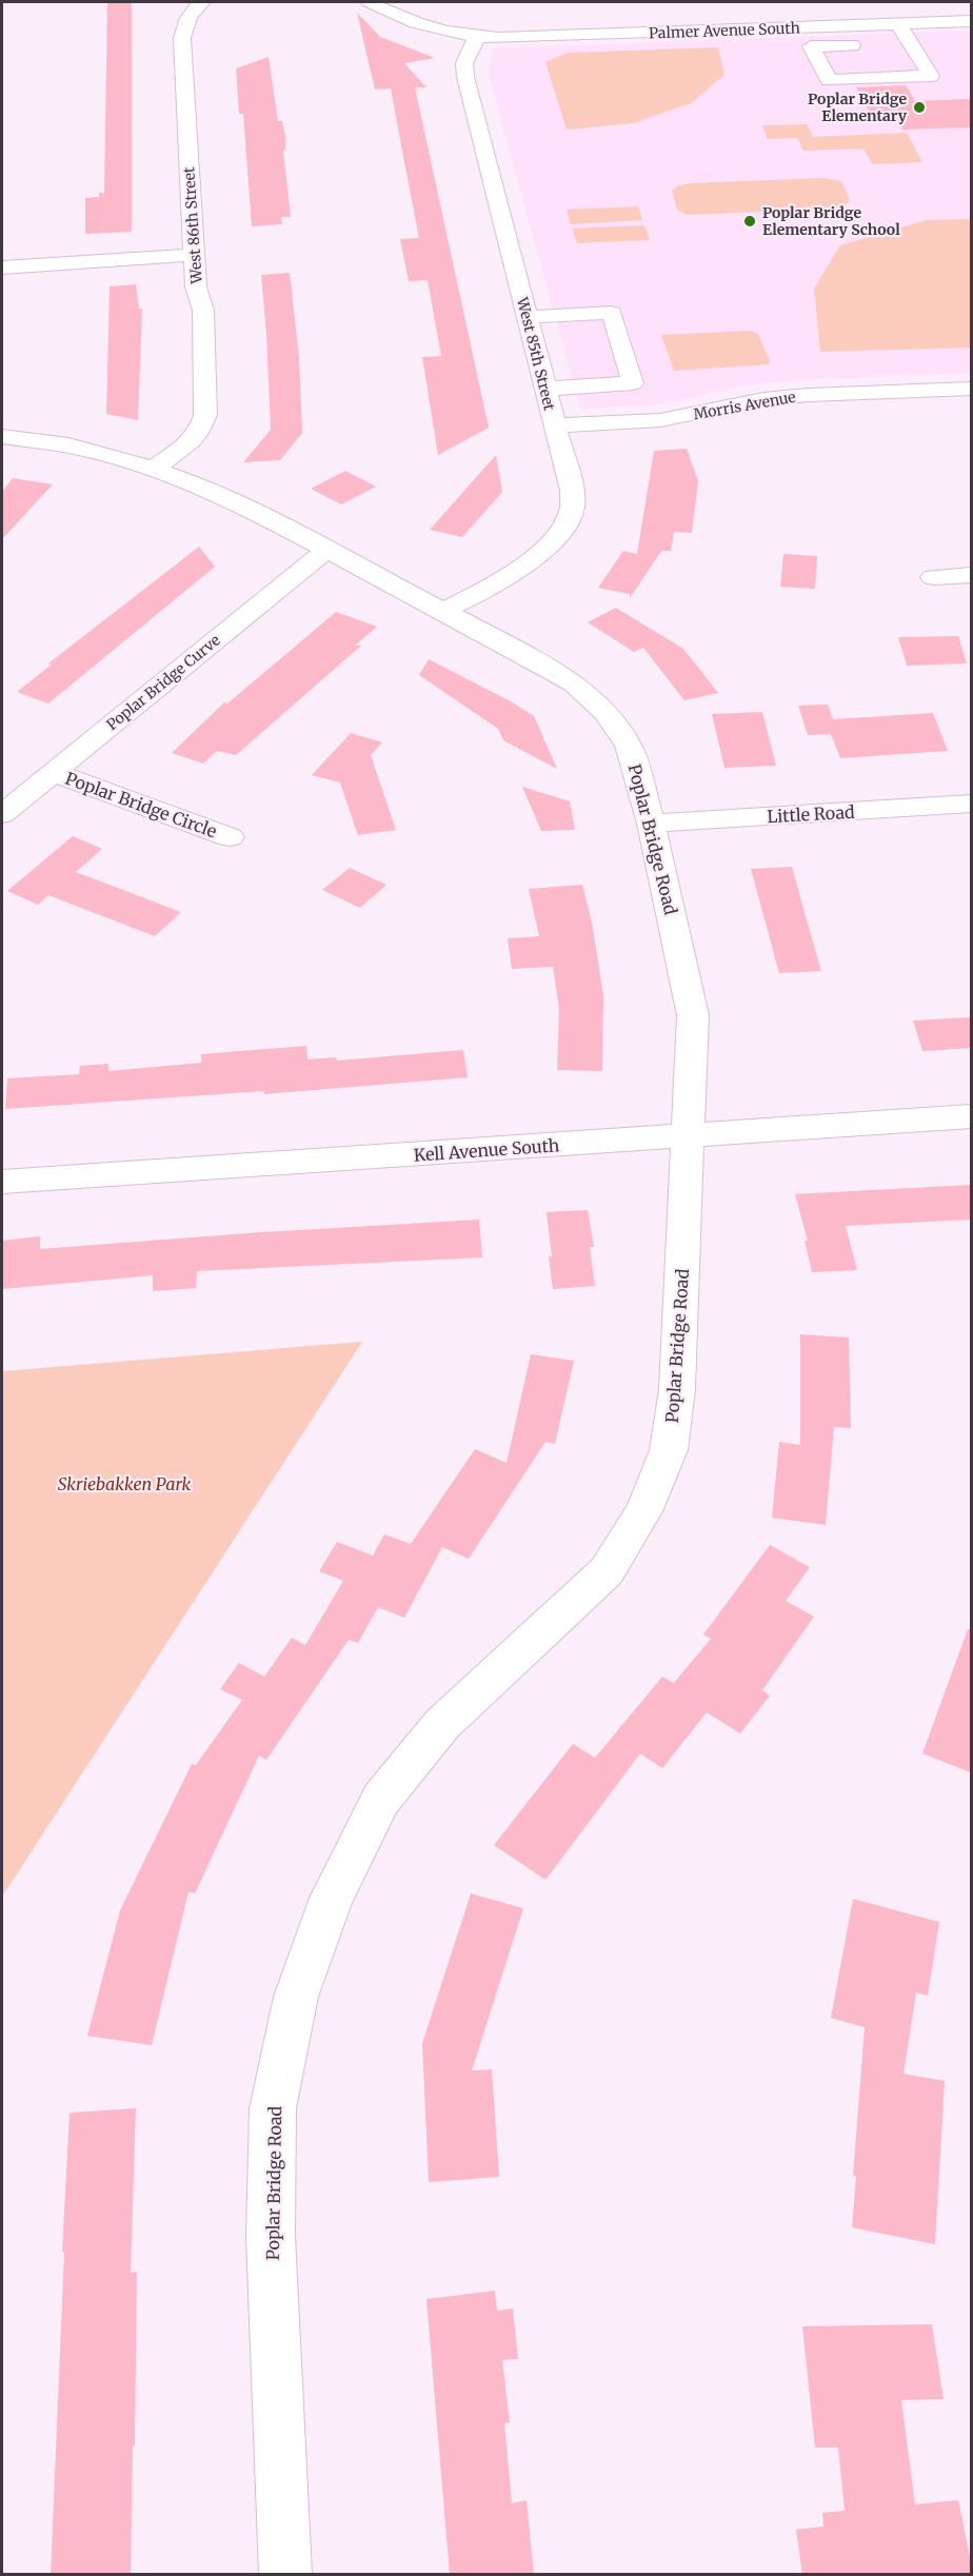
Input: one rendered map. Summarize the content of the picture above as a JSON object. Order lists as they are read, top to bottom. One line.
{"streets":{"street":["Palmer Avenue South","West 86th Street","West 85th Street","Morris Avenue","Poplar Bridge Curve","Poplar Bridge Circle","Little Road","Poplar Bridge Road","Kell Avenue South"]},"crossings":[["Palmer Avenue South","West 85th Street"],["West 86th Street","Poplar Bridge Road"],["West 85th Street","Morris Avenue"],["West 85th Street","Poplar Bridge Road"],["Poplar Bridge Curve","Poplar Bridge Circle"],["Poplar Bridge Curve","Poplar Bridge Road"],["Little Road","Poplar Bridge Road"],["Poplar Bridge Road","Kell Avenue South"]],"parks":["Skriebakken Park"],"places":["Poplar Bridge Elementary","Poplar Bridge Elementary School"]}
